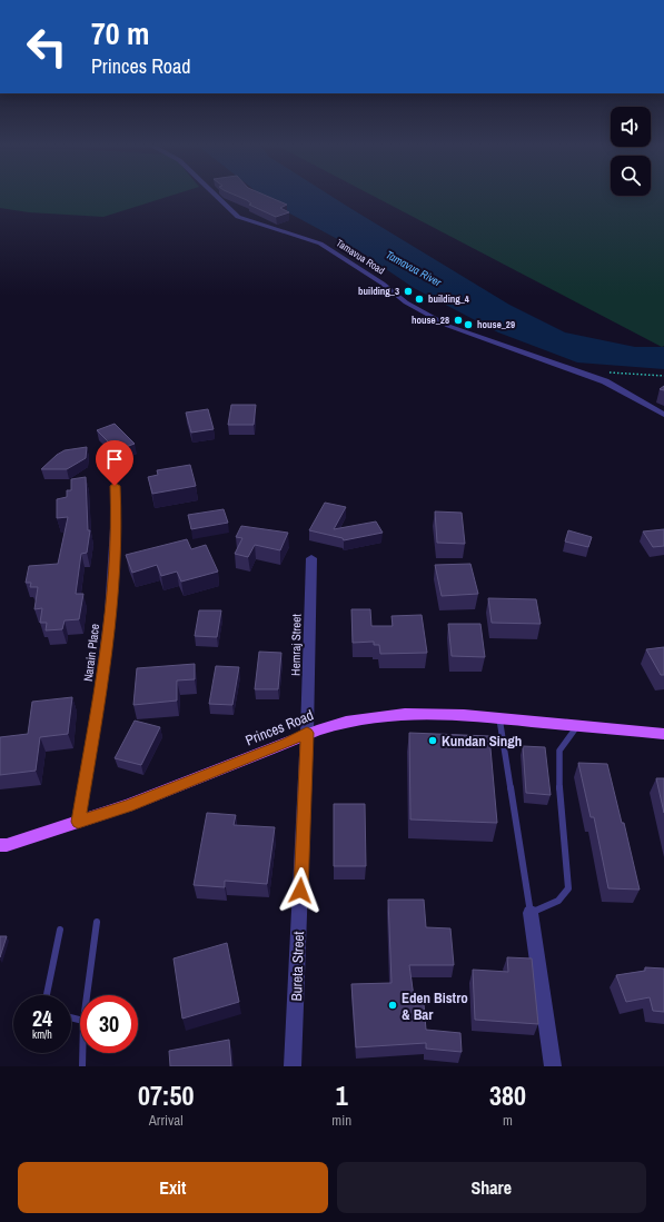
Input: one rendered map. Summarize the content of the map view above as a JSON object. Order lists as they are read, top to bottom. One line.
{"streets":{"main road":["Princes Road"],"street":["Tamavua Road","Hemraj Street","Narain Place","Bureta Street"]},"crossings":[["Hemraj Street","Princes Road"],["Hemraj Street","Bureta Street"],["Narain Place","Princes Road"],["Princes Road","Bureta Street"]],"water":["Tamavua River"],"places":["building_3","building_4","house_28","house_29","Kundan Singh","Eden Bistro & Bar"],"page":{"turn":["70 m","Princes Road"],"speed":"24 km/h","limit":"30","eta":["07:50","Arrival","1","min","380","m"],"buttons":["Exit","Share"]}}
